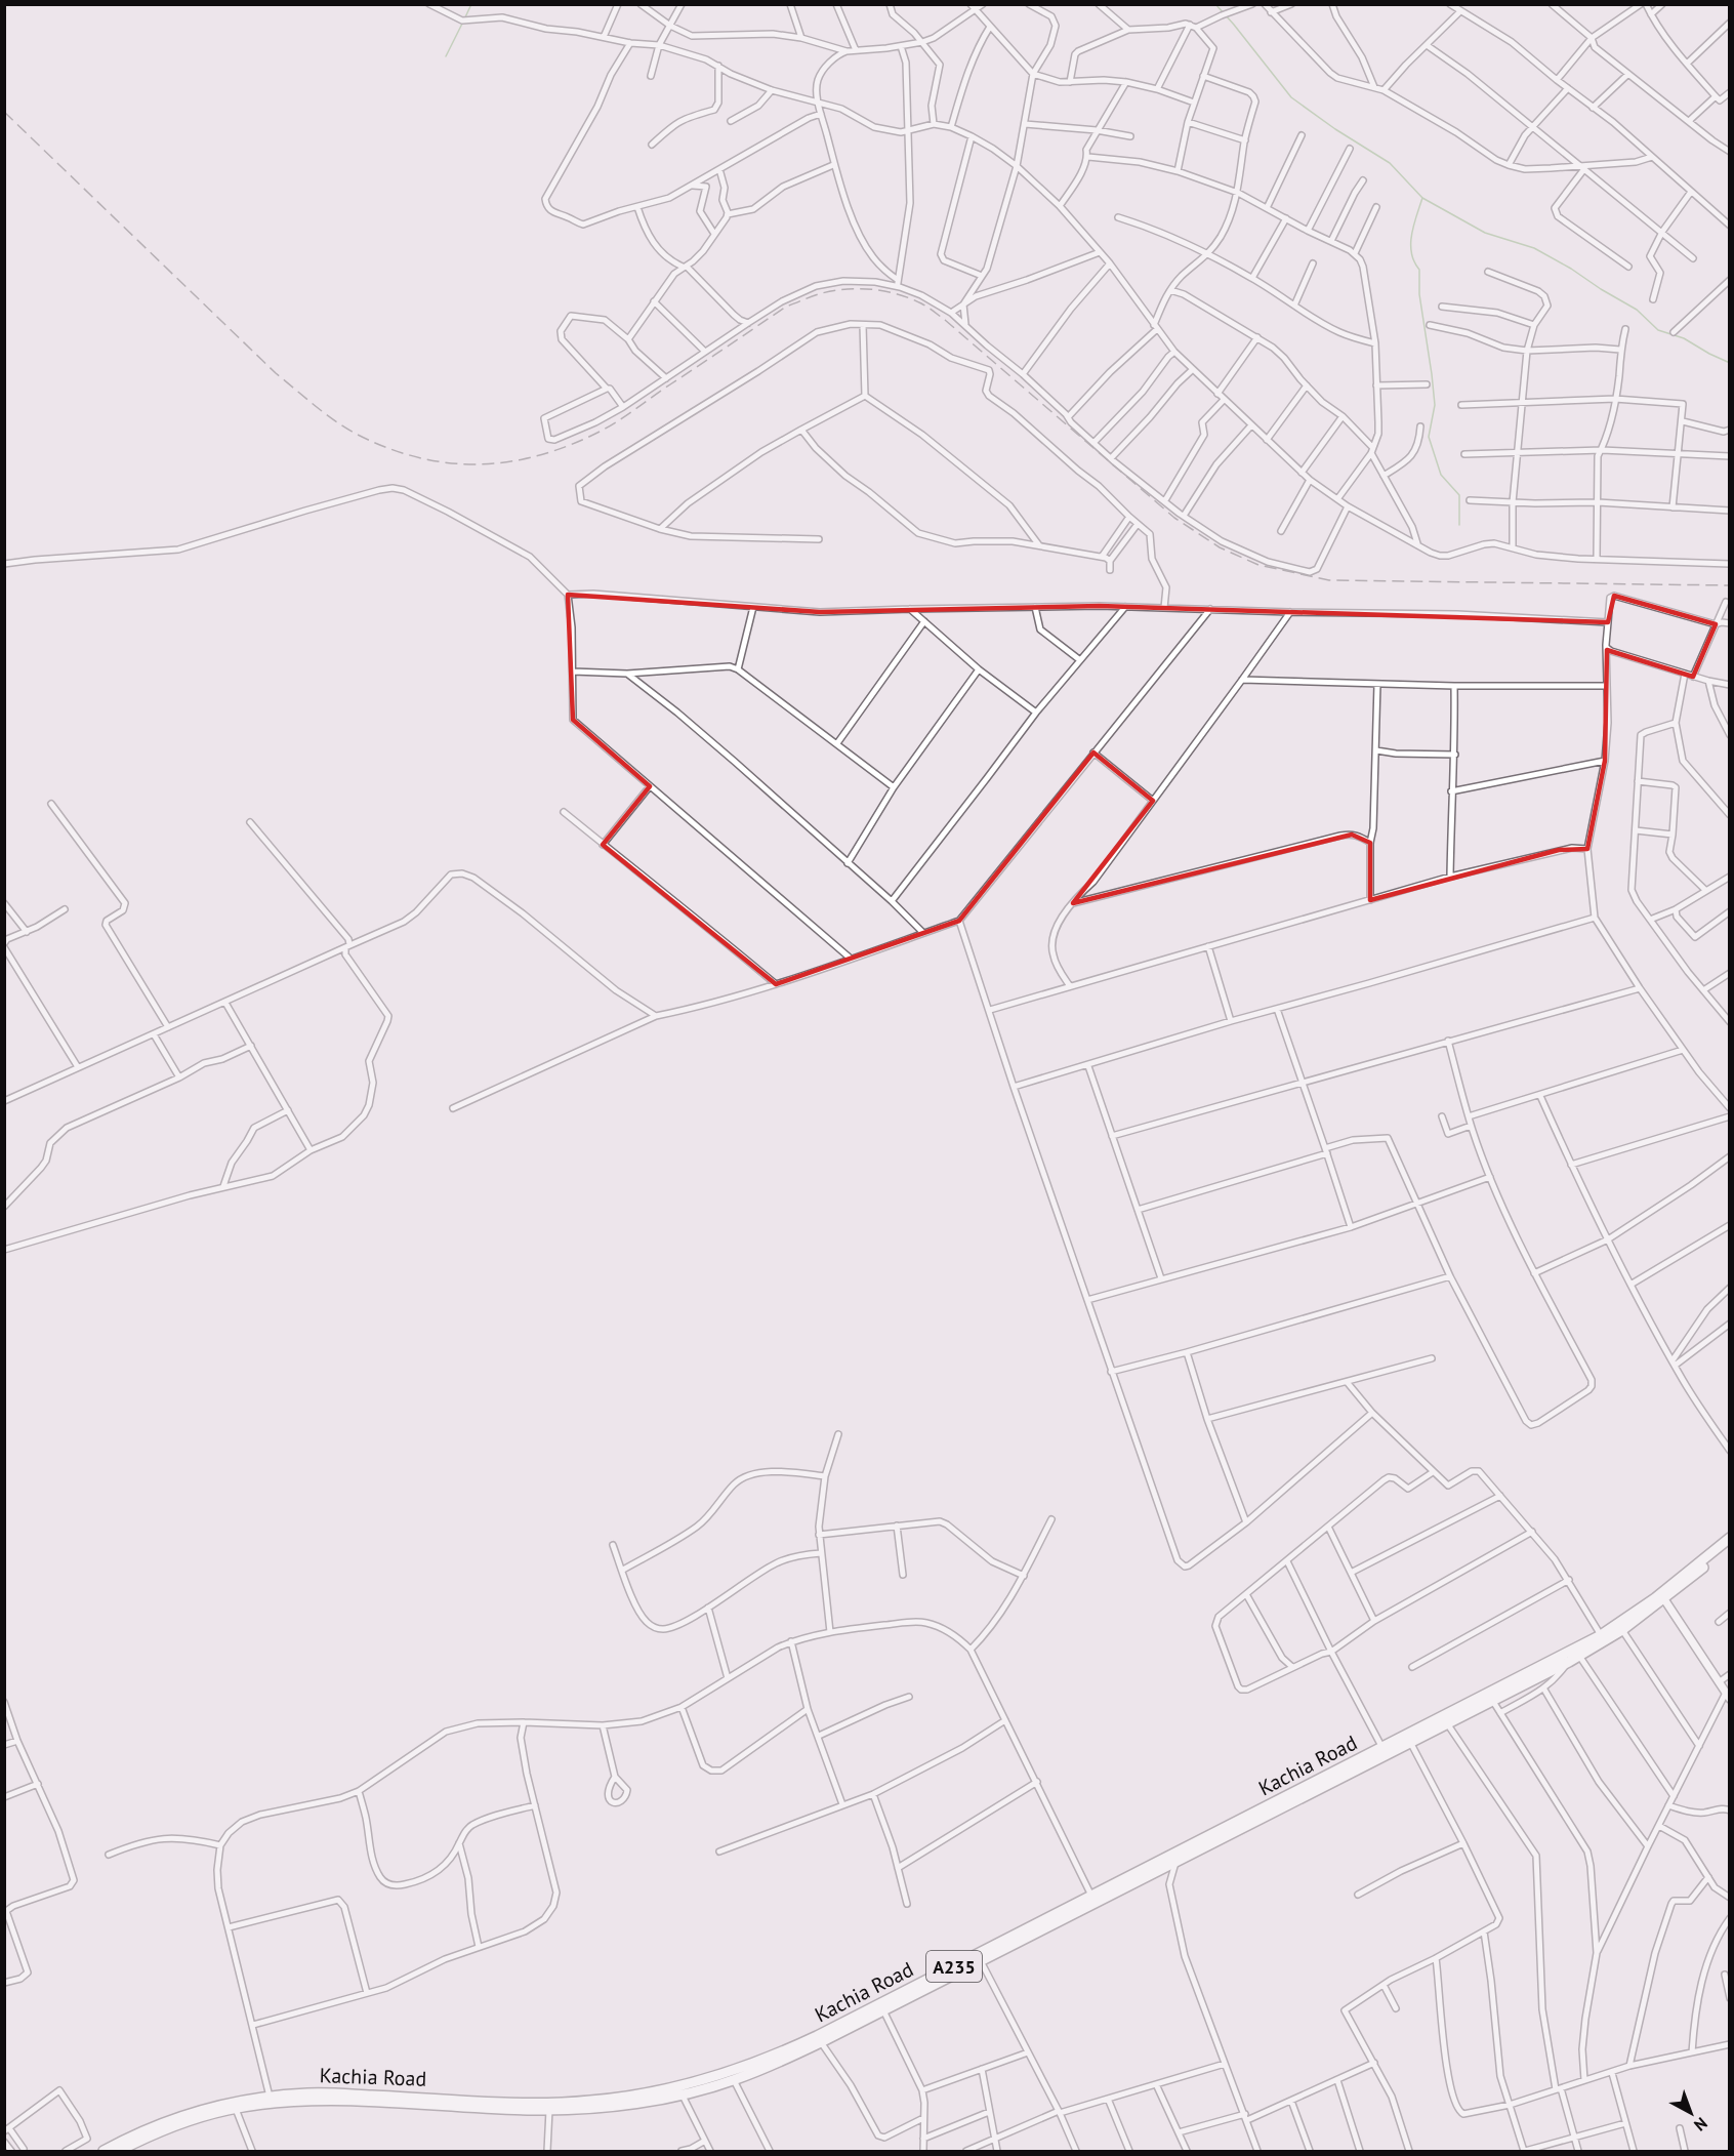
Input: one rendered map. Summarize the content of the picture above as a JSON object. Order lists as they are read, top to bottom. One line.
{"streets":{"highway":["Kachia Road","A235"]},"north":"bottom right"}
